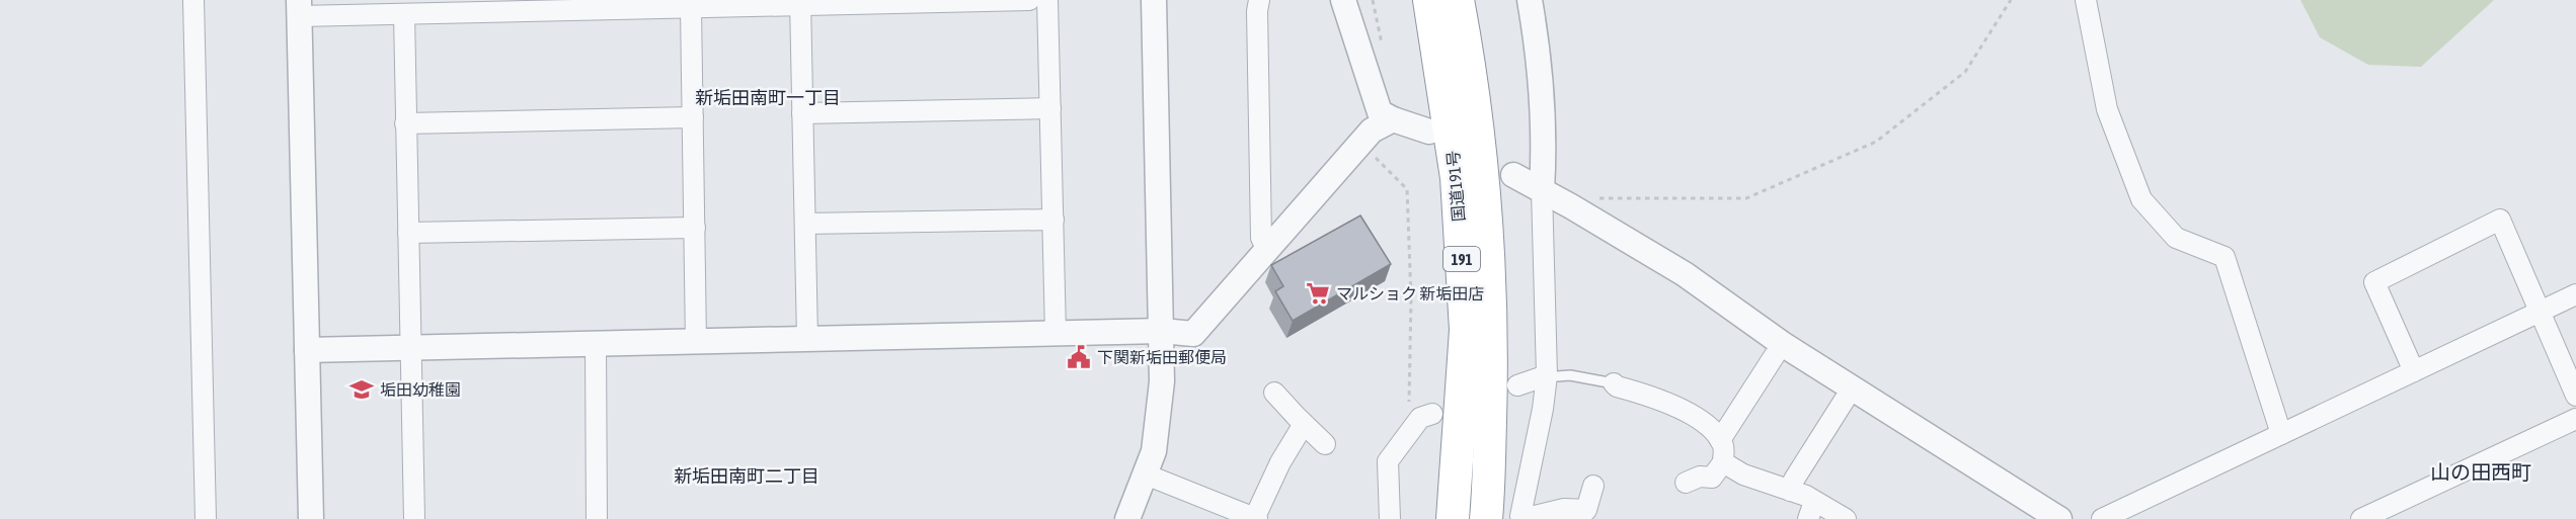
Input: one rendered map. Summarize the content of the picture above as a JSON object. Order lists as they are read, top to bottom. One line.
{"streets":{"highway":["国道191号","191"]},"districts":["新垢田南町一丁目","山の田西町","新垢田南町二丁目"],"places":{"supermarket":["マルショク 新垢田店"],"public building":["下関新垢田郵便局"],"school or university":["垢田幼稚園"]}}
